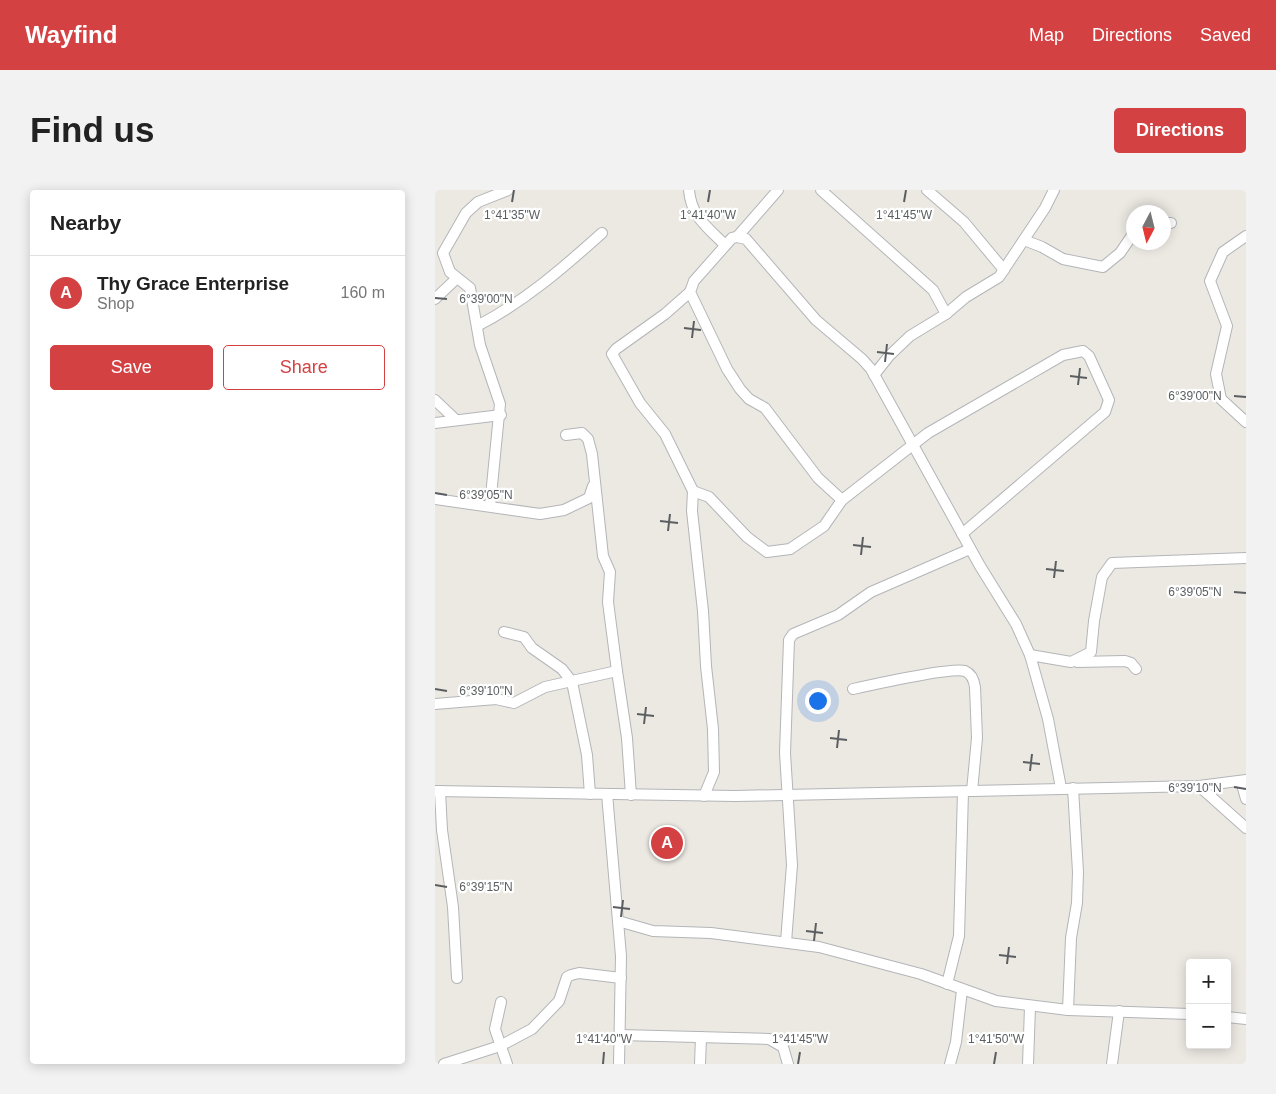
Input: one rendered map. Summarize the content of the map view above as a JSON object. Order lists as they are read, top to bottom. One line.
{"north":"bottom","page":{"header":"Wayfind","nav":["Map","Directions","Saved"],"buttons":["Directions",["Save","Share"]],"title":"Find us","heading":"Nearby","list":[{"mark":"A","name":"Thy Grace Enterprise","note":"Shop","value":"160 m"}],"pins":"A","map_buttons":["+","−"]},"coordinates":["1°41'35\"W","1°41'40\"W","1°41'45\"W","6°39'00\"N","6°39'05\"N","6°39'10\"N","6°39'15\"N","1°41'50\"W"]}
